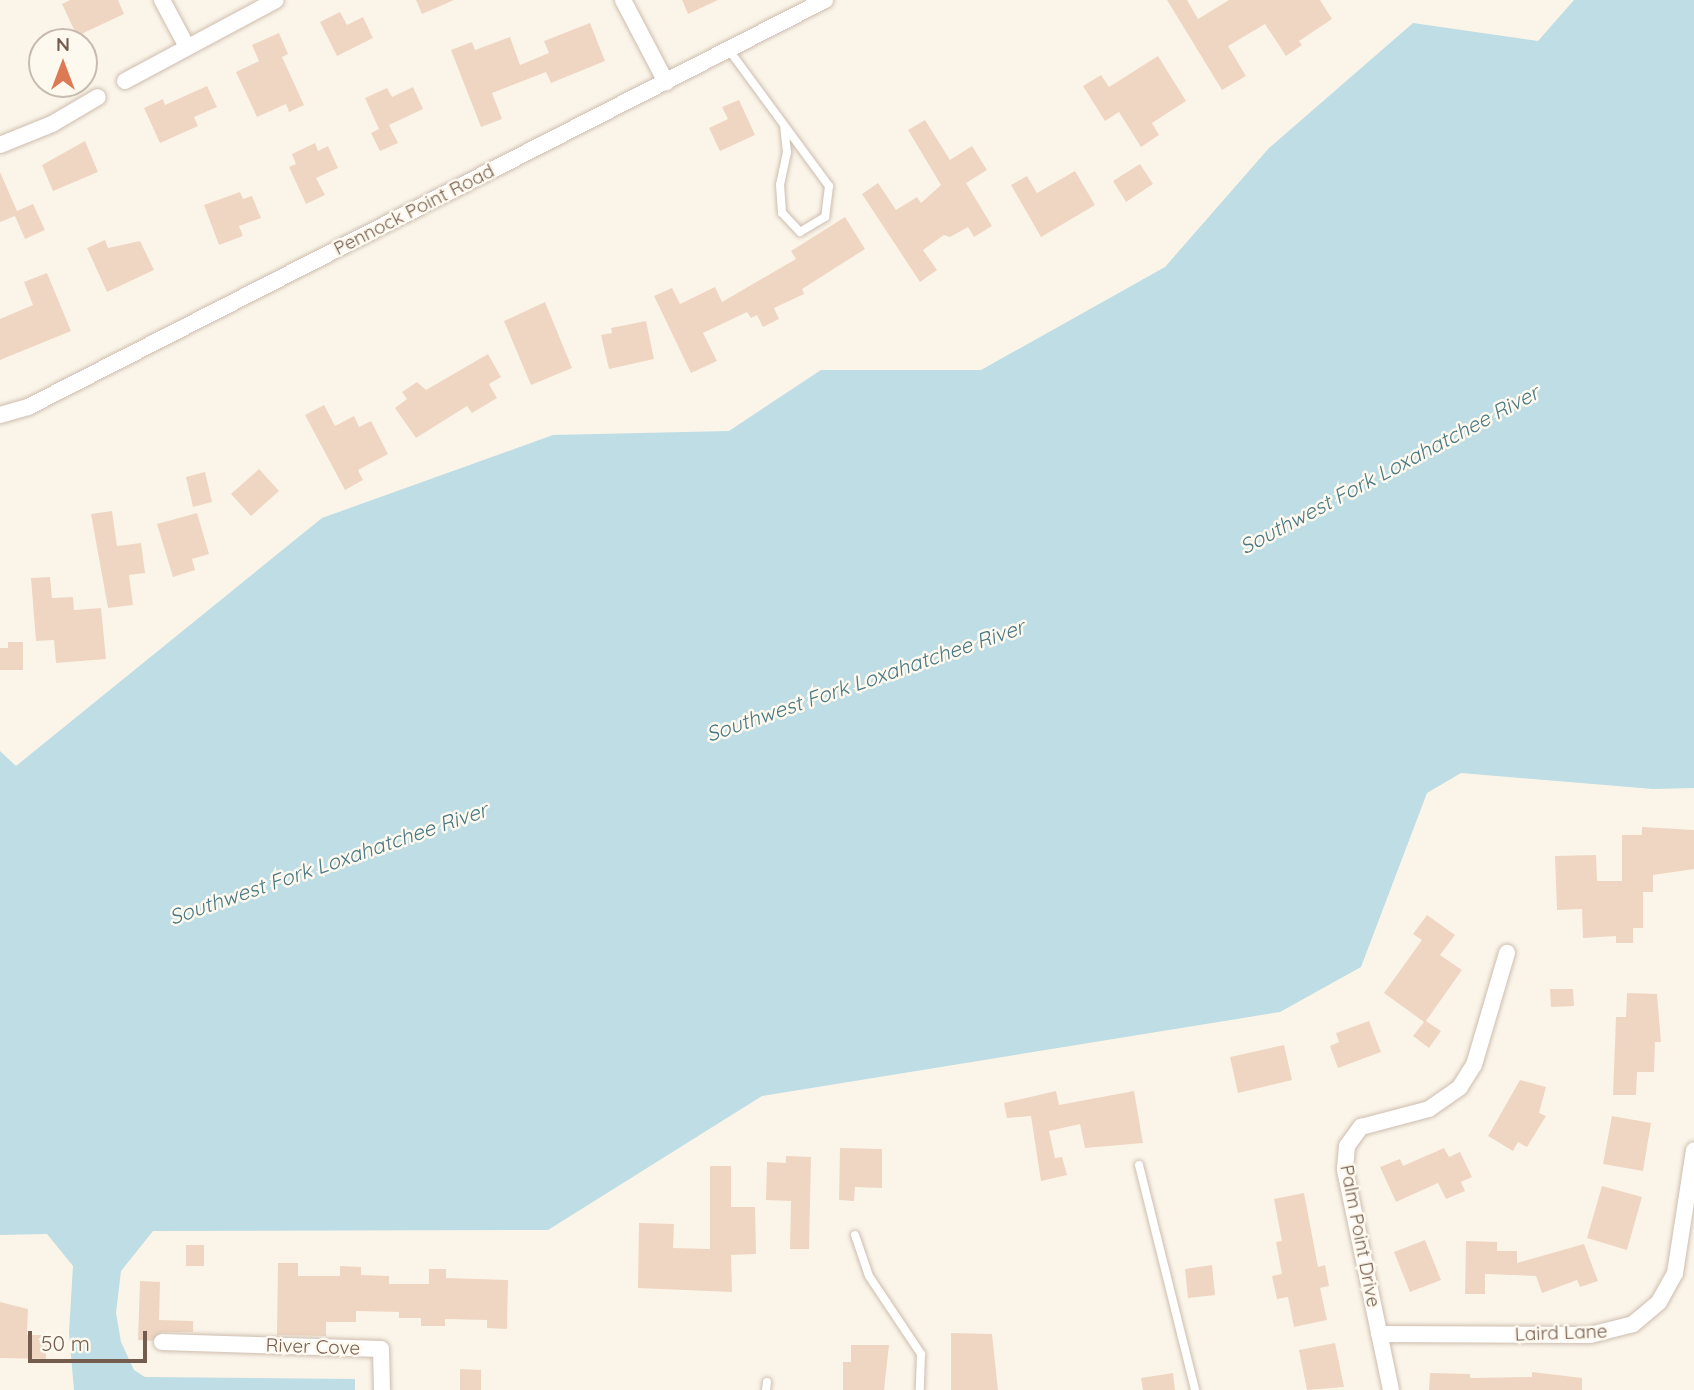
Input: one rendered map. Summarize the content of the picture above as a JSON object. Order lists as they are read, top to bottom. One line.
{"streets":{"street":["Pennock Point Road","Palm Point Drive","Laird Lane","River Cove"]},"crossings":[["Palm Point Drive","Laird Lane"]],"water":["Southwest Fork Loxahatchee River"],"scale_bar":"50 m","north":"top"}
